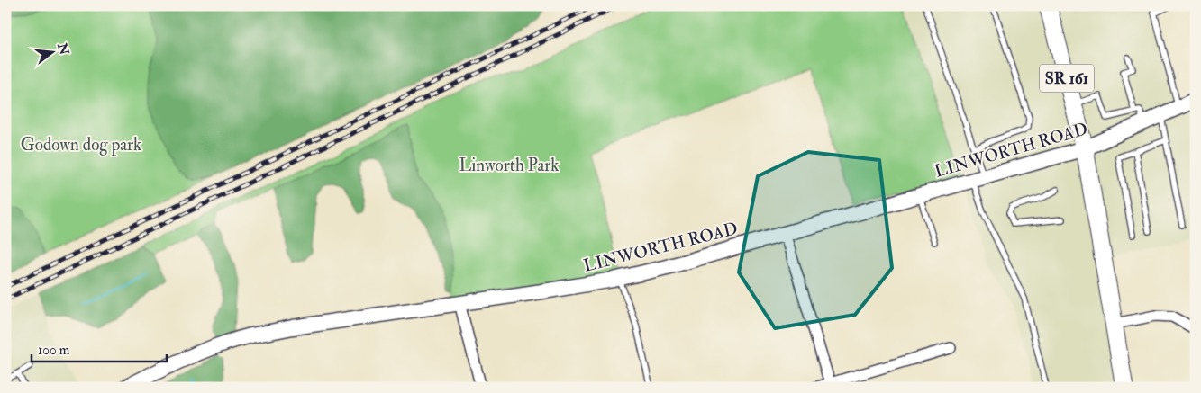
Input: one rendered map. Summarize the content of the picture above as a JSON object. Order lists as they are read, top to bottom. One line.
{"streets":{"main road":["SR 161","LINWORTH ROAD"]},"crossings":[["SR 161","LINWORTH ROAD"]],"parks":["Godown dog park","Linworth Park"],"scale_bar":"100 m","north":"right"}
